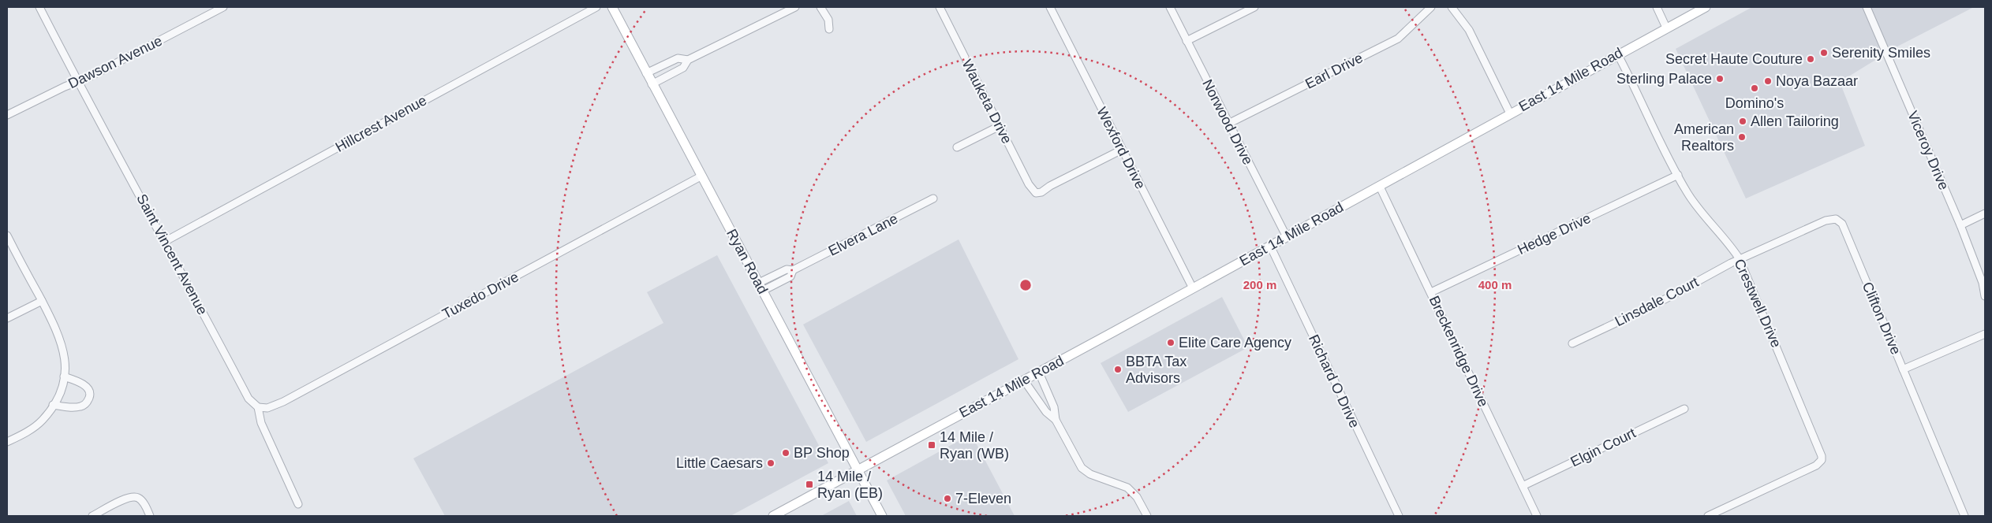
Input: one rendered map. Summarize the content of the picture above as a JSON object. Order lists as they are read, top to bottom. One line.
{"streets":{"main road":["East 14 Mile Road","Ryan Road"],"street":["Dawson Avenue","Earl Drive","Wauketa Drive","Norwood Drive","Hillcrest Avenue","Wexford Drive","Viceroy Drive","Hedge Drive","Elvera Lane","Saint Vincent Avenue","Tuxedo Drive","Linsdale Court","Crestwell Drive","Clifton Drive","Breckenridge Drive","Richard O Drive","Elgin Court"]},"crossings":[["Dawson Avenue","Saint Vincent Avenue"],["Earl Drive","Norwood Drive"],["East 14 Mile Road","Norwood Drive"],["East 14 Mile Road","Wexford Drive"],["East 14 Mile Road","Ryan Road"],["East 14 Mile Road","Crestwell Drive"],["East 14 Mile Road","Breckenridge Drive"],["East 14 Mile Road","Richard O Drive"],["Wauketa Drive","Wexford Drive"],["Hillcrest Avenue","Saint Vincent Avenue"],["Hedge Drive","Crestwell Drive"],["Hedge Drive","Breckenridge Drive"],["Elvera Lane","Ryan Road"],["Saint Vincent Avenue","Tuxedo Drive"],["Ryan Road","Tuxedo Drive"],["Linsdale Court","Crestwell Drive"],["Linsdale Court","Clifton Drive"],["Crestwell Drive","Clifton Drive"],["Breckenridge Drive","Elgin Court"]],"places":{"other":["Serenity Smiles","Secret Haute Couture","Sterling Palace","Noya Bazaar","Domino's","Allen Tailoring","American Realtors","Elite Care Agency","BBTA Tax Advisors","BP Shop","Little Caesars","7-Eleven"],"transit":["14 Mile / Ryan (WB)","14 Mile / Ryan (EB)"]},"rings":["200 m","400 m"]}
